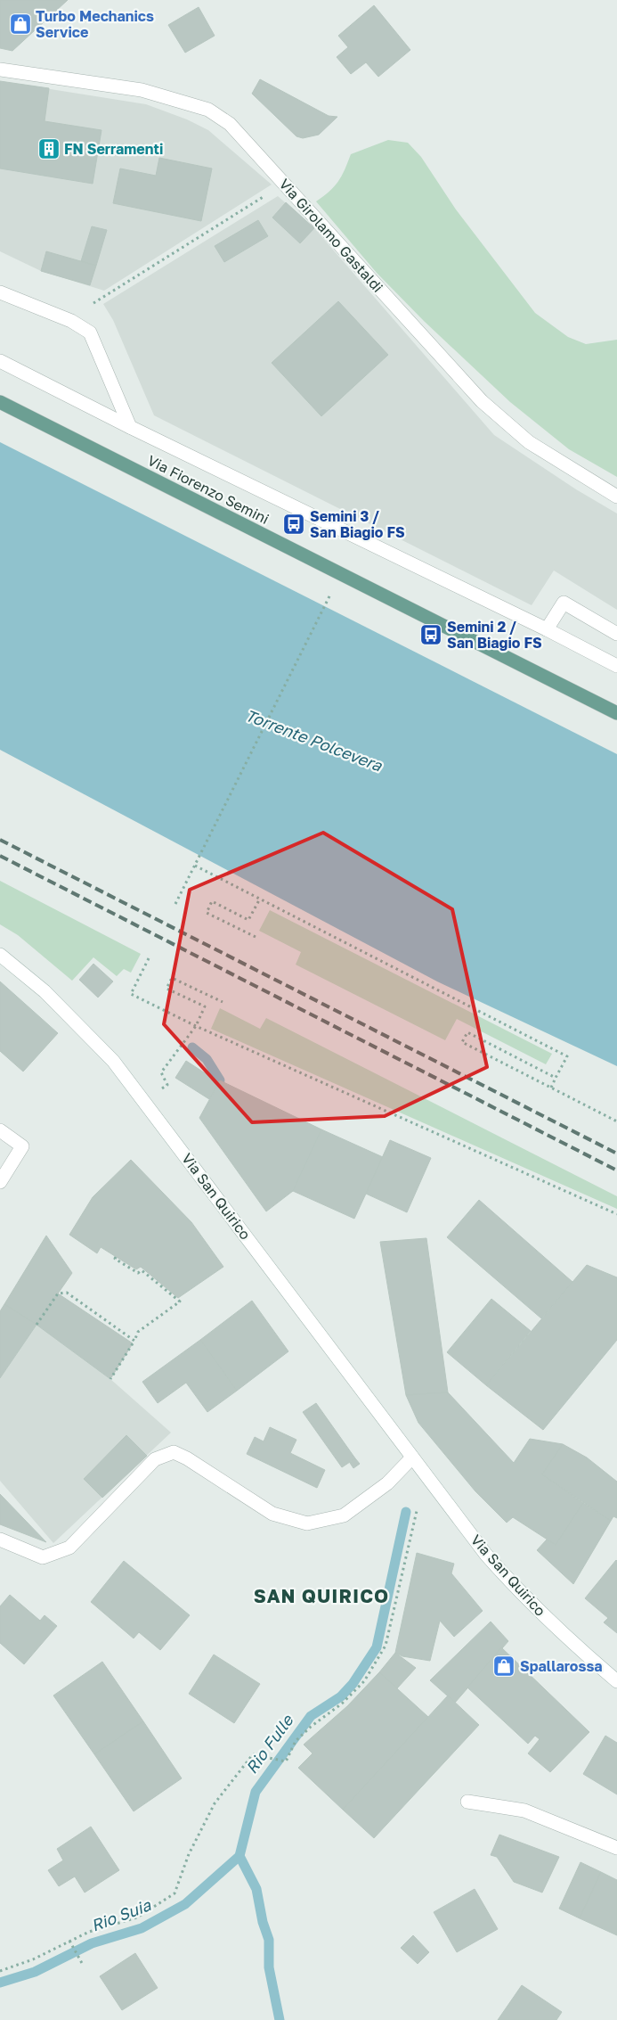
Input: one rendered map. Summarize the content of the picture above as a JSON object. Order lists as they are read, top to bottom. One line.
{"streets":{"main road":["Via Girolamo Gastaldi","Via Fiorenzo Semini","Via San Quirico"]},"districts":["SAN QUIRICO"],"water":["Torrente Polcevera","Rio Fulle","Rio Suia"],"places":{"shop":["Turbo Mechanics Service","Spallarossa"],"building":["FN Serramenti"],"bus stop":["Semini 3 / San Biagio FS","Semini 2 / San Biagio FS"]}}
